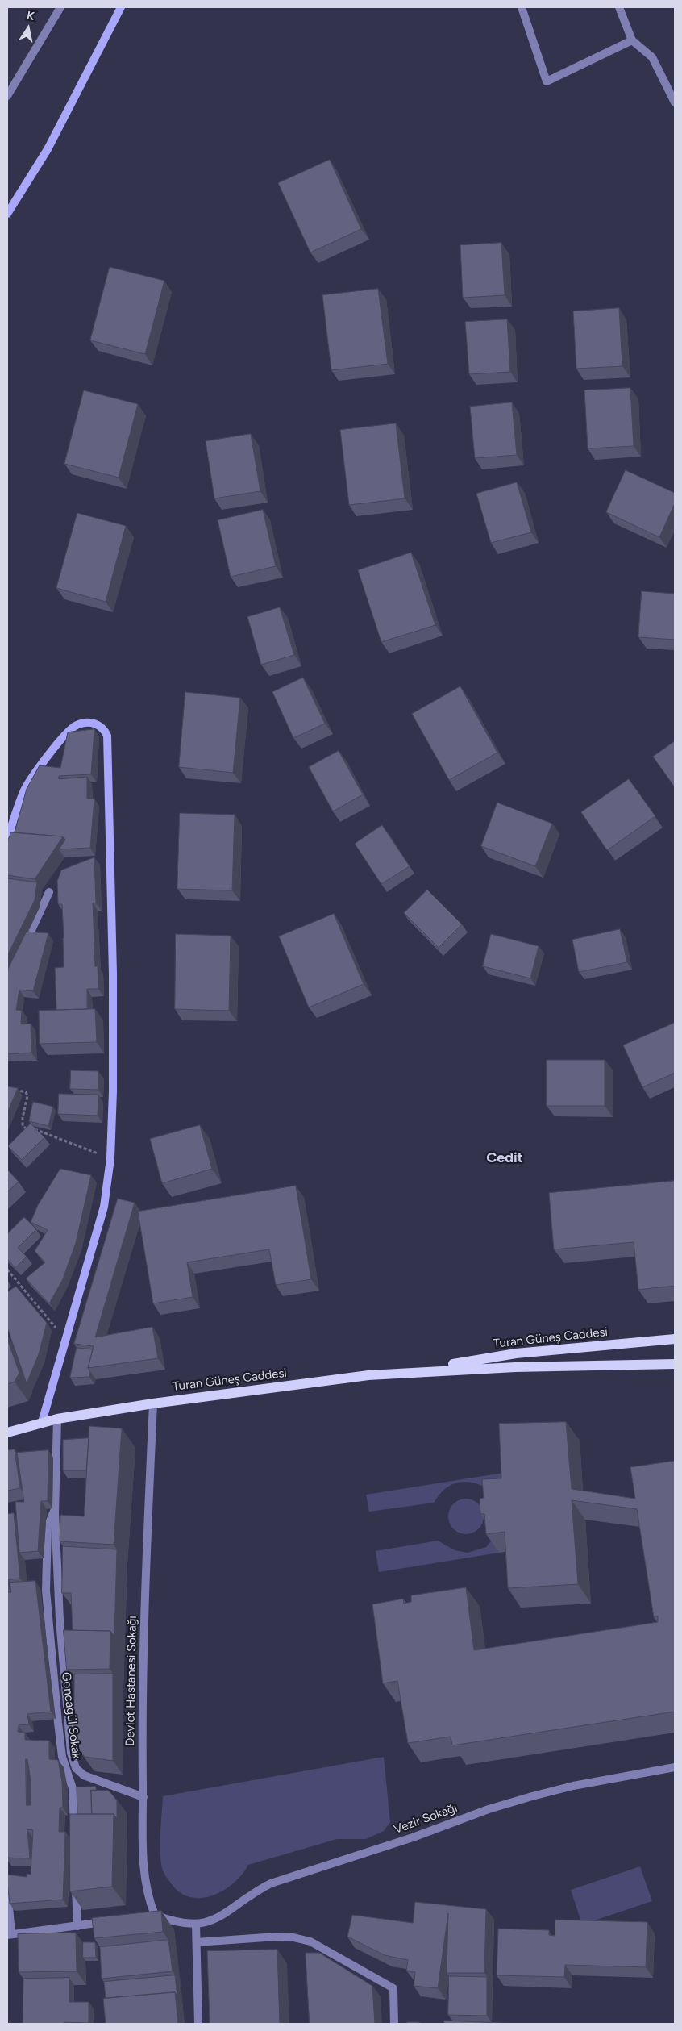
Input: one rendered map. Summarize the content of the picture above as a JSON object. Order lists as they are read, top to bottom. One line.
{"streets":{"main road":["Turan Güneş Caddesi"],"street":["Devlet Hastanesi Sokağı","Goncagül Sokak","Vezir Sokağı"]},"crossings":[["Turan Güneş Caddesi","Devlet Hastanesi Sokağı"],["Turan Güneş Caddesi","Goncagül Sokak"],["Devlet Hastanesi Sokağı","Goncagül Sokak"],["Devlet Hastanesi Sokağı","Vezir Sokağı"]],"districts":["Cedit"],"north":"top"}
